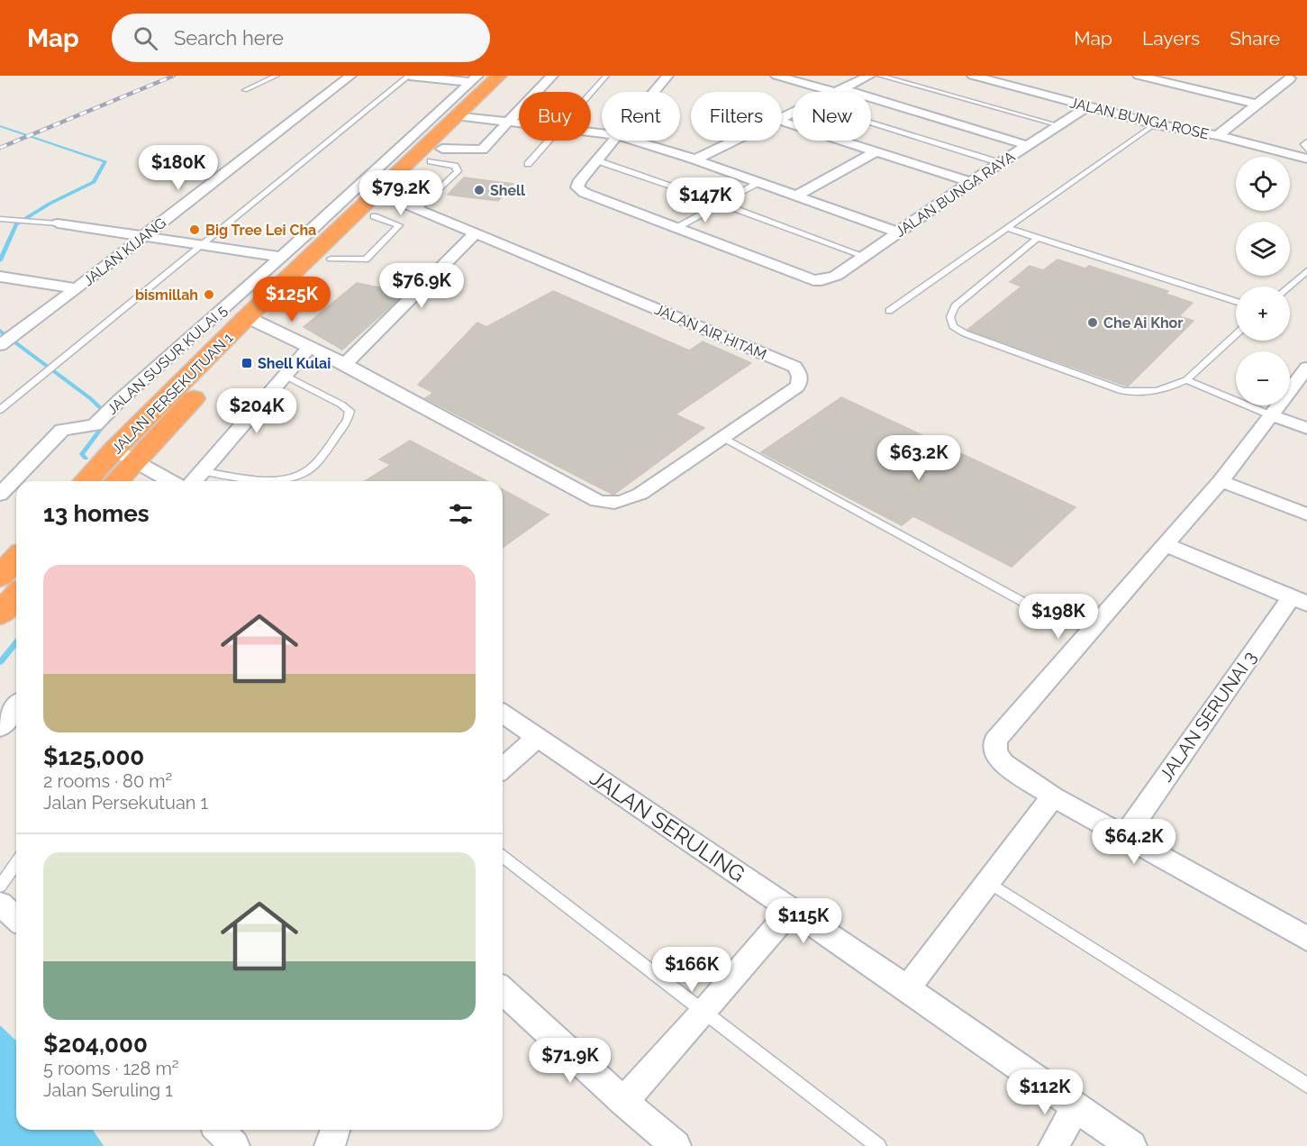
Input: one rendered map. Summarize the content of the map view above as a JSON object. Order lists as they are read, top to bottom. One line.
{"streets":{"highway":["JALAN PERSEKUTUAN 1"],"street":["JALAN BUNGA ROSE","JALAN BUNGA RAYA","JALAN KIJANG","JALAN AIR HITAM","JALAN SUSUR KULAI 5","JALAN SERUNAI 3","JALAN SERULING"]},"crossings":[["JALAN BUNGA ROSE","JALAN BUNGA RAYA"],["JALAN AIR HITAM","JALAN PERSEKUTUAN 1"]],"places":{"other":["Shell","Big Tree Lei Cha","bismillah","Che Ai Khor"],"transit":["Shell Kulai"]},"page":{"header":"Map","search":"Search here","nav":["Map","Layers","Share"],"chip":["Buy","Rent","Filters","New"],"price":["$180K","$79.2K","$147K","$76.9K","$125K","$204K","$63.2K","$198K","$64.2K","$115K","$166K","$71.9K","$112K"],"map_buttons":["+","−"],"heading":"13 homes","list":[{"name":"$125,000","note":"2 rooms · 80 m² · Jalan Persekutuan 1"},{"name":"$204,000","note":"5 rooms · 128 m² · Jalan Seruling 1"}]}}
